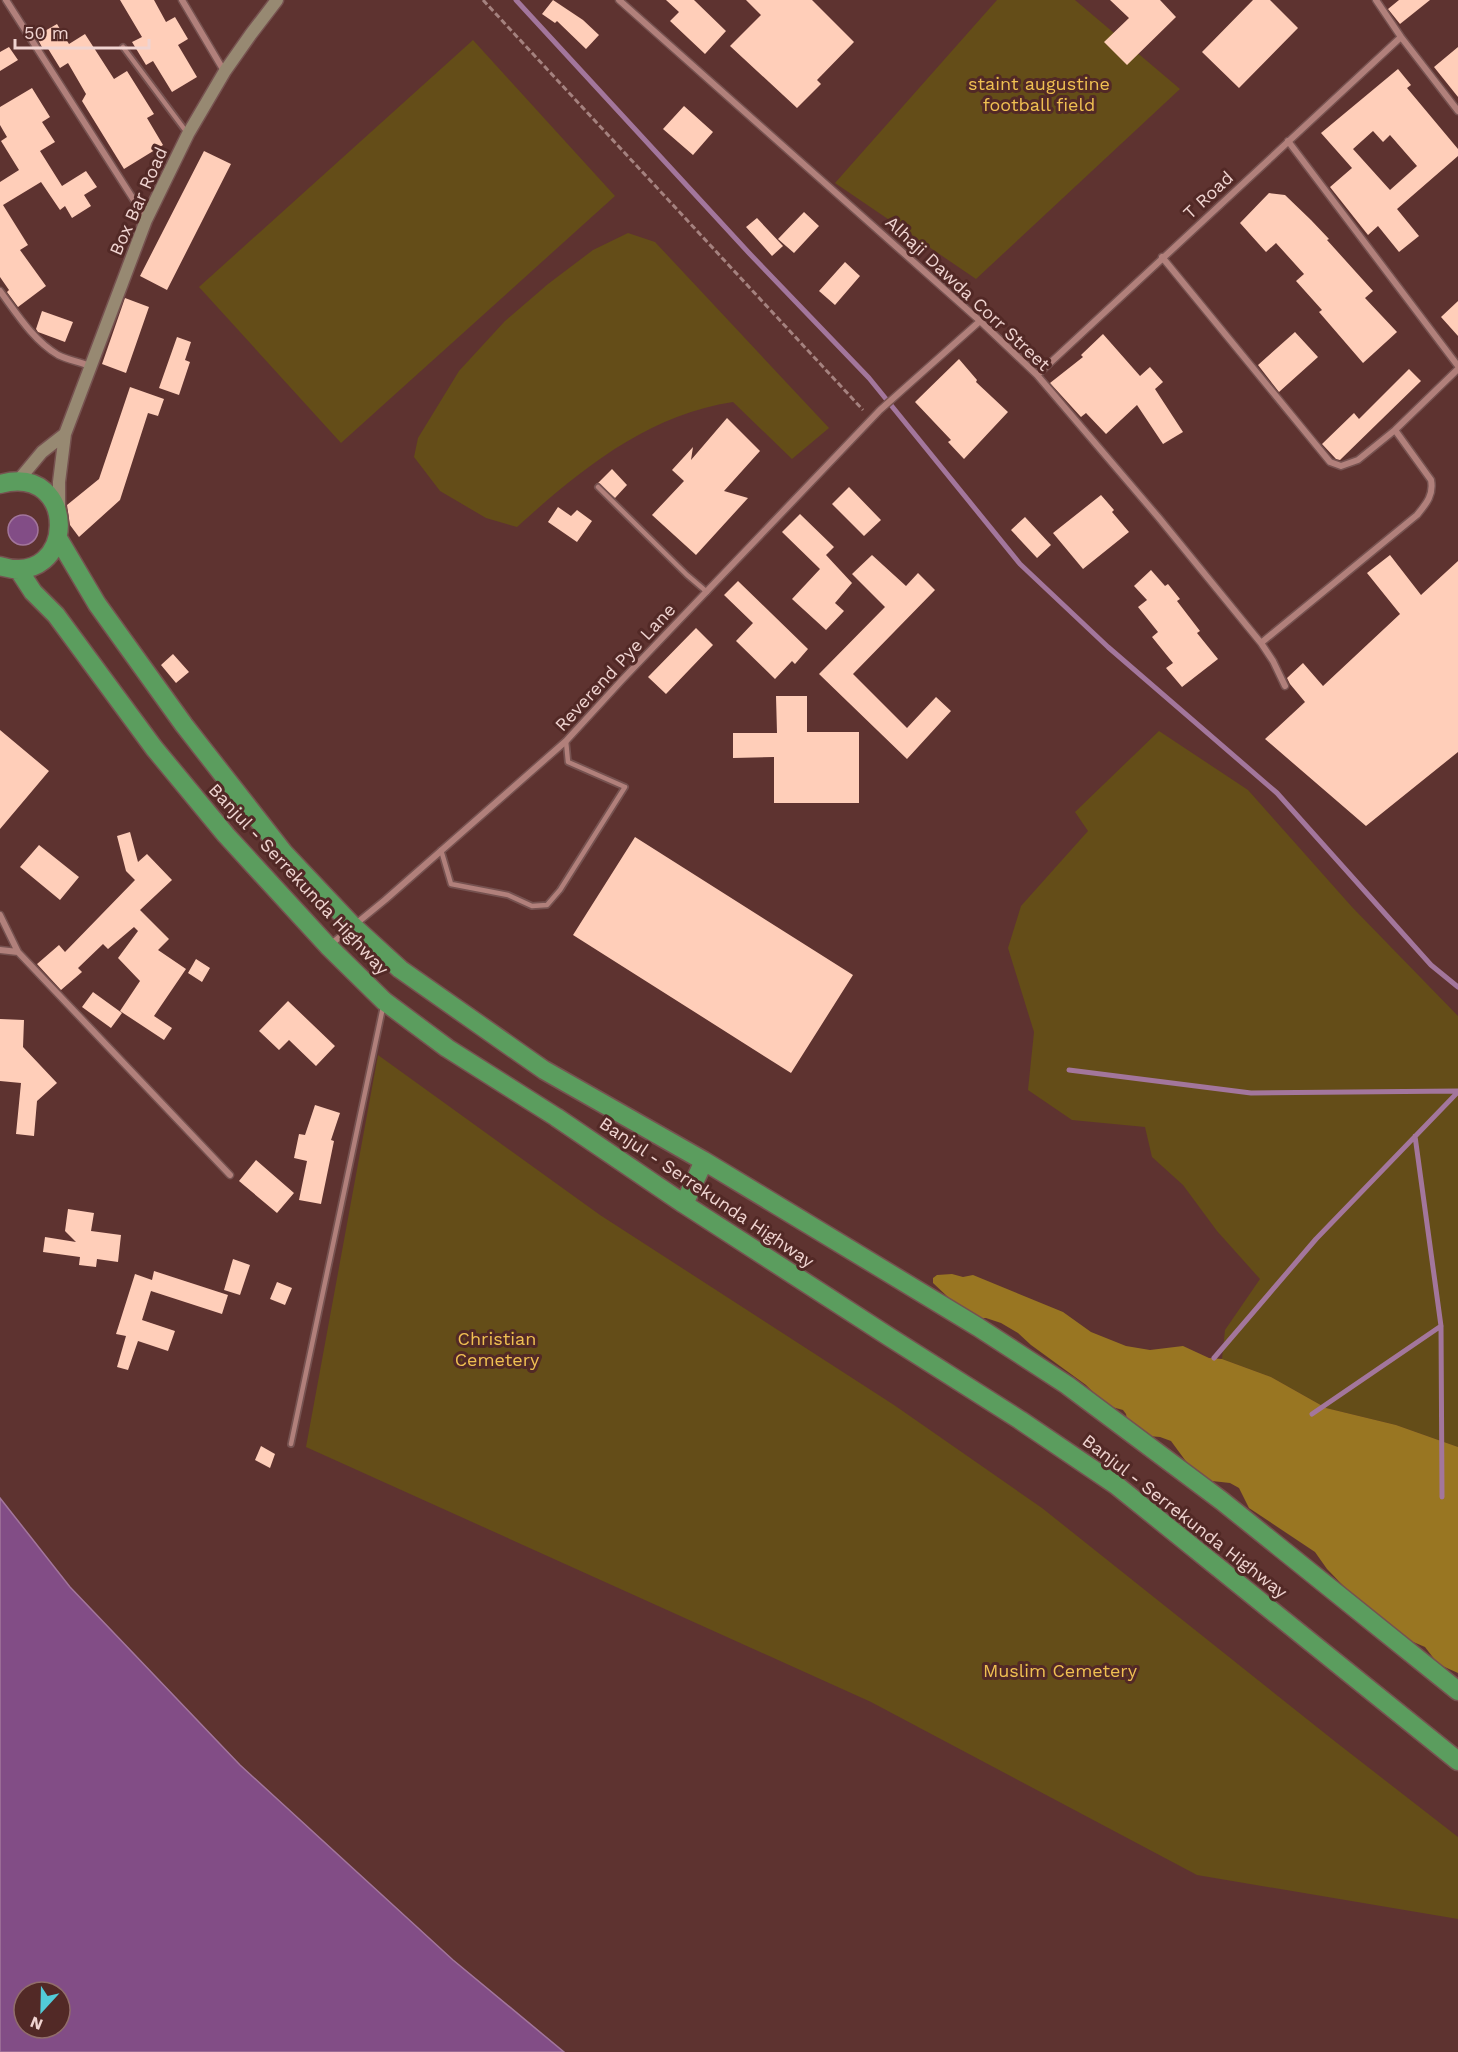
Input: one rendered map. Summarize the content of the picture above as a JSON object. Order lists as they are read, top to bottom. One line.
{"streets":{"highway":["Banjul - Serrekunda Highway"],"street":["T Road","Box Bar Road","Alhaji Dawda Corr Street","Reverend Pye Lane"]},"crossings":[["T Road","Alhaji Dawda Corr Street"],["Alhaji Dawda Corr Street","Reverend Pye Lane"],["Reverend Pye Lane","Banjul - Serrekunda Highway"]],"parks":["staint augustine football field","Christian Cemetery","Muslim Cemetery"],"scale_bar":"50 m","north":"bottom"}
